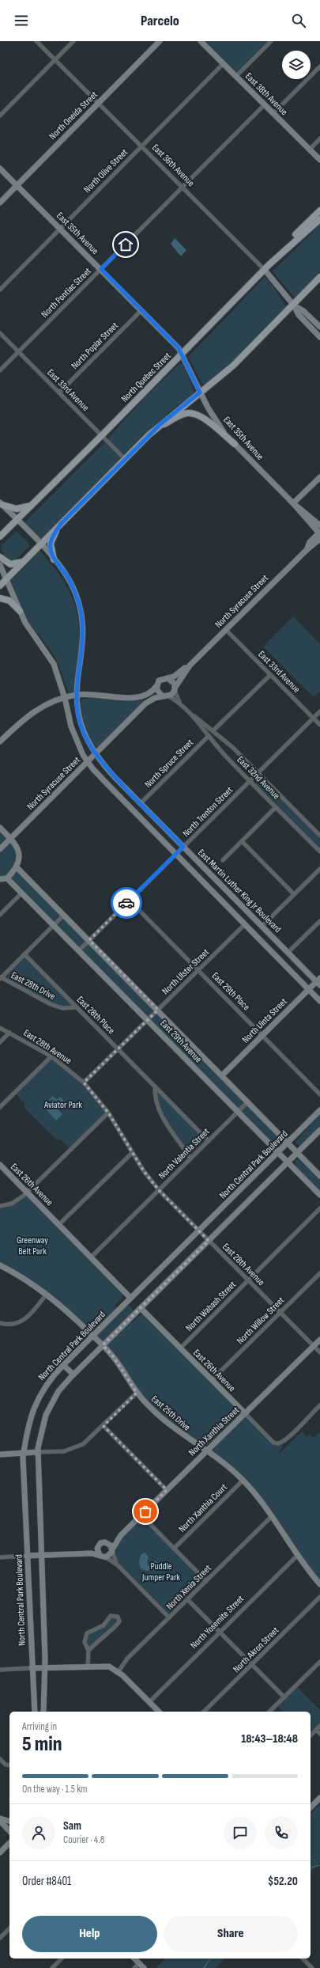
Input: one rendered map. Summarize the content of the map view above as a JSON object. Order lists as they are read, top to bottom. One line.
{"streets":{"main road":["North Quebec Street"],"street":["East 38th Avenue","North Oneida Street","East 36th Avenue","North Olive Street","East 35th Avenue","North Pontiac Street","North Poplar Street","East 33rd Avenue","North Syracuse Street","North Spruce Street","East 32nd Avenue","North Trenton Street","East Martin Luther King Jr Boulevard","North Ulster Street","East 28th Drive","East 29th Place","East 28th Place","North Uinta Street","East 29th Avenue","East 28th Avenue","North Valentia Street","North Central Park Boulevard","East 26th Avenue","North Wabash Street","North Willow Street","East 25th Drive","North Xanthia Street","North Xanthia Court","North Xenia Street","North Yosemite Street","North Akron Street"]},"crossings":[["East 38th Avenue","North Olive Street"],["East 38th Avenue","North Pontiac Street"],["North Oneida Street","East 36th Avenue"],["North Oneida Street","East 35th Avenue"],["East 36th Avenue","North Olive Street"],["East 36th Avenue","North Pontiac Street"],["East 36th Avenue","North Quebec Street"],["North Olive Street","East 35th Avenue"],["East 35th Avenue","North Pontiac Street"],["East 35th Avenue","North Poplar Street"],["East 35th Avenue","North Quebec Street"],["East 35th Avenue","North Syracuse Street"],["North Pontiac Street","East 33rd Avenue"],["North Poplar Street","East 33rd Avenue"],["North Quebec Street","East 33rd Avenue"],["North Quebec Street","East Martin Luther King Jr Boulevard"],["East 33rd Avenue","North Syracuse Street"],["East 33rd Avenue","North Trenton Street"],["North Syracuse Street","East 32nd Avenue"],["North Syracuse Street","East Martin Luther King Jr Boulevard"],["North Spruce Street","East 32nd Avenue"],["North Spruce Street","East Martin Luther King Jr Boulevard"],["East 32nd Avenue","North Trenton Street"],["North Trenton Street","East Martin Luther King Jr Boulevard"],["North Trenton Street","East 29th Place"],["North Trenton Street","East 29th Avenue"],["East Martin Luther King Jr Boulevard","North Ulster Street"],["East Martin Luther King Jr Boulevard","North Uinta Street"],["North Ulster Street","East 29th Place"],["North Ulster Street","East 28th Place"],["North Ulster Street","East 29th Avenue"],["North Ulster Street","East 28th Avenue"],["East 28th Drive","East 28th Place"],["East 29th Place","North Uinta Street"],["East 28th Place","North Valentia Street"],["North Uinta Street","East 29th Avenue"],["East 29th Avenue","North Valentia Street"],["East 29th Avenue","North Central Park Boulevard"],["East 28th Avenue","North Valentia Street"],["East 28th Avenue","North Central Park Boulevard"],["East 28th Avenue","North Wabash Street"],["East 28th Avenue","North Willow Street"],["East 28th Avenue","North Xanthia Street"],["North Valentia Street","East 26th Avenue"],["North Central Park Boulevard","East 26th Avenue"],["North Central Park Boulevard","East 25th Drive"],["East 26th Avenue","North Wabash Street"],["East 26th Avenue","North Willow Street"],["East 26th Avenue","North Xanthia Street"],["East 25th Drive","North Xanthia Street"],["East 25th Drive","North Xanthia Court"],["East 25th Drive","North Xenia Street"],["East 25th Drive","North Yosemite Street"]],"parks":["Aviator Park","Greenway Belt Park","Puddle Jumper Park"],"page":{"header":"Parcelo","heading":["5 min","Arriving in","18:43–18:48"],"panel":["Sam","Courier · 4.8","Order #8401","$52.20"],"bar":"On the way · 1.5 km","buttons":["Help","Share"]}}
